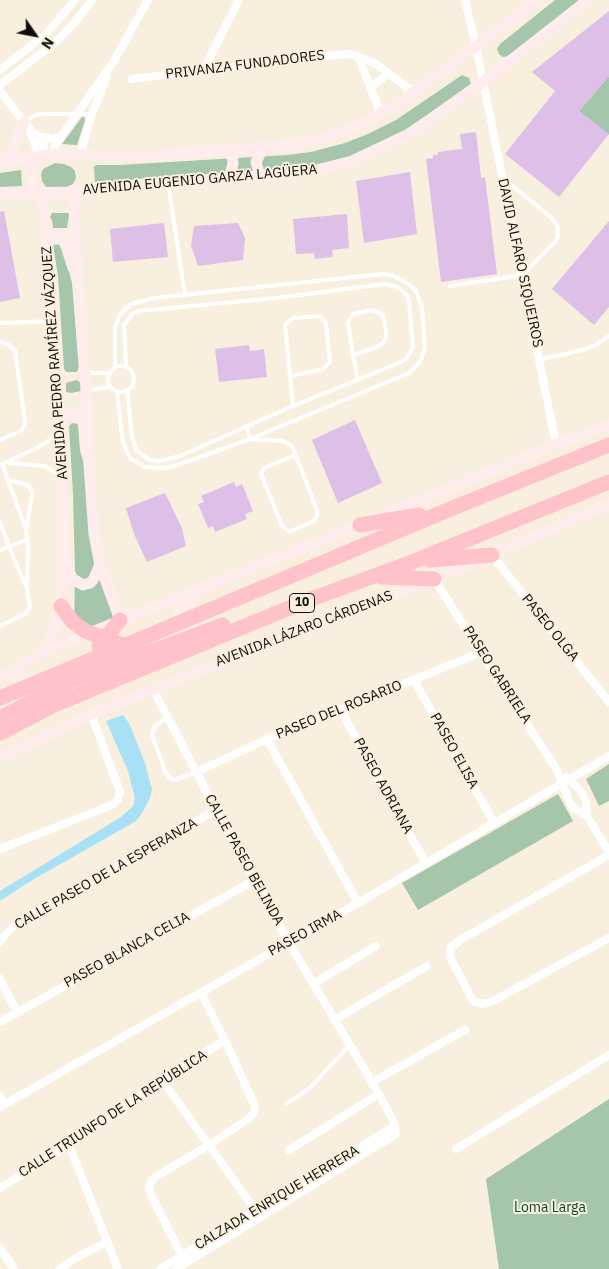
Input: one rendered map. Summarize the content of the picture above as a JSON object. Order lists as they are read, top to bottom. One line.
{"streets":{"highway":["10","AVENIDA LÁZARO CÁRDENAS"],"street":["PRIVANZA FUNDADORES","AVENIDA EUGENIO GARZA LAGÜERA","DAVID ALFARO SIQUEIROS","AVENIDA PEDRO RAMÍREZ VÁZQUEZ","PASEO OLGA","PASEO GABRIELA","PASEO DEL ROSARIO","PASEO ELISA","PASEO ADRIANA","CALLE PASEO BELINDA","CALLE PASEO DE LA ESPERANZA","PASEO IRMA","PASEO BLANCA CELIA","CALLE TRIUNFO DE LA REPÚBLICA","CALZADA ENRIQUE HERRERA"]},"crossings":[["PRIVANZA FUNDADORES","AVENIDA EUGENIO GARZA LAGÜERA"],["AVENIDA EUGENIO GARZA LAGÜERA","DAVID ALFARO SIQUEIROS"],["AVENIDA EUGENIO GARZA LAGÜERA","AVENIDA PEDRO RAMÍREZ VÁZQUEZ"],["PASEO OLGA","AVENIDA LÁZARO CÁRDENAS"],["AVENIDA LÁZARO CÁRDENAS","PASEO GABRIELA"],["AVENIDA LÁZARO CÁRDENAS","CALLE PASEO BELINDA"],["PASEO GABRIELA","PASEO DEL ROSARIO"],["PASEO GABRIELA","PASEO IRMA"],["PASEO DEL ROSARIO","PASEO ELISA"],["PASEO DEL ROSARIO","PASEO ADRIANA"],["PASEO DEL ROSARIO","CALLE PASEO BELINDA"],["PASEO ELISA","PASEO IRMA"],["PASEO ADRIANA","PASEO IRMA"],["CALLE PASEO BELINDA","CALLE PASEO DE LA ESPERANZA"],["CALLE PASEO BELINDA","PASEO IRMA"],["CALLE PASEO BELINDA","PASEO BLANCA CELIA"],["CALLE PASEO BELINDA","CALZADA ENRIQUE HERRERA"]],"parks":["Loma Larga"],"north":"bottom right"}
